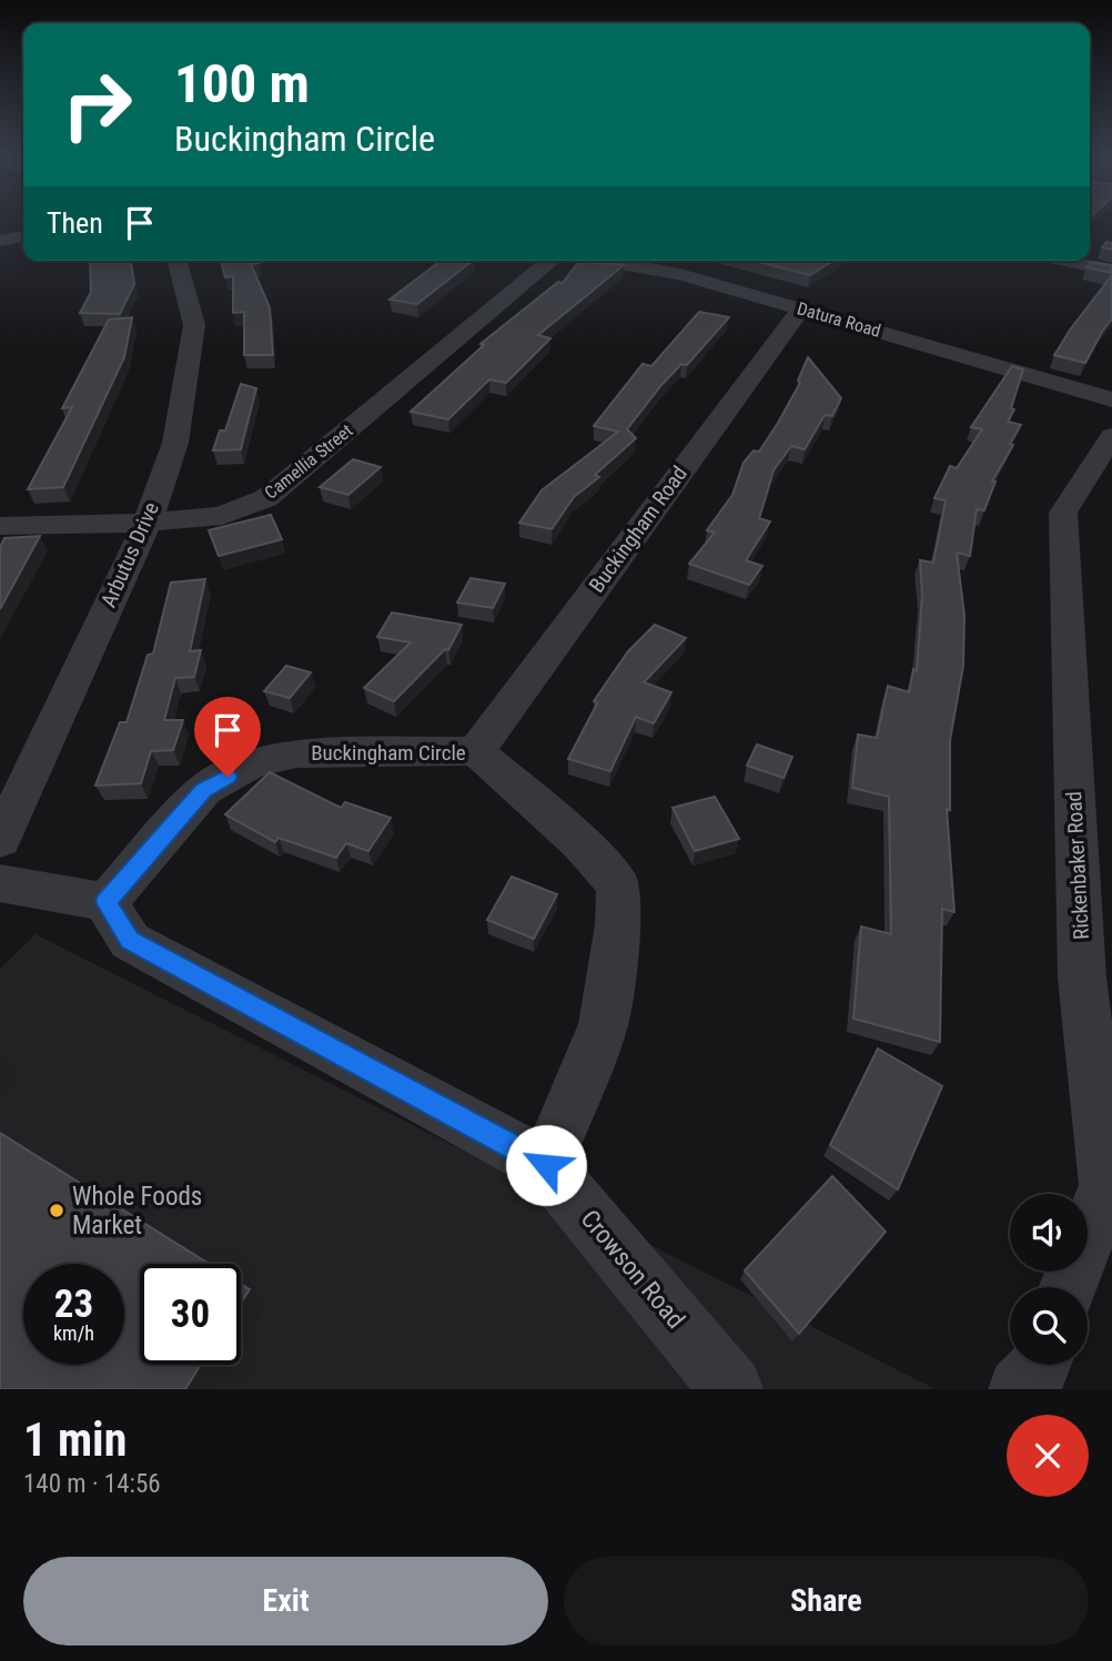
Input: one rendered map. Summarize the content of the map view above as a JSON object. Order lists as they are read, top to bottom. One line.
{"streets":{"street":["Datura Road","Camellia Street","Buckingham Road","Arbutus Drive","Buckingham Circle","Rickenbaker Road","Crowson Road"]},"crossings":[["Datura Road","Buckingham Road"],["Camellia Street","Arbutus Drive"],["Buckingham Road","Buckingham Circle"],["Buckingham Circle","Crowson Road"]],"places":["Whole Foods Market"],"page":{"turn":["100 m","Buckingham Circle"],"then":"Then","speed":"23 km/h","limit":"30","heading":["1 min","140 m · 14:56"],"buttons":["Exit","Share"]}}
